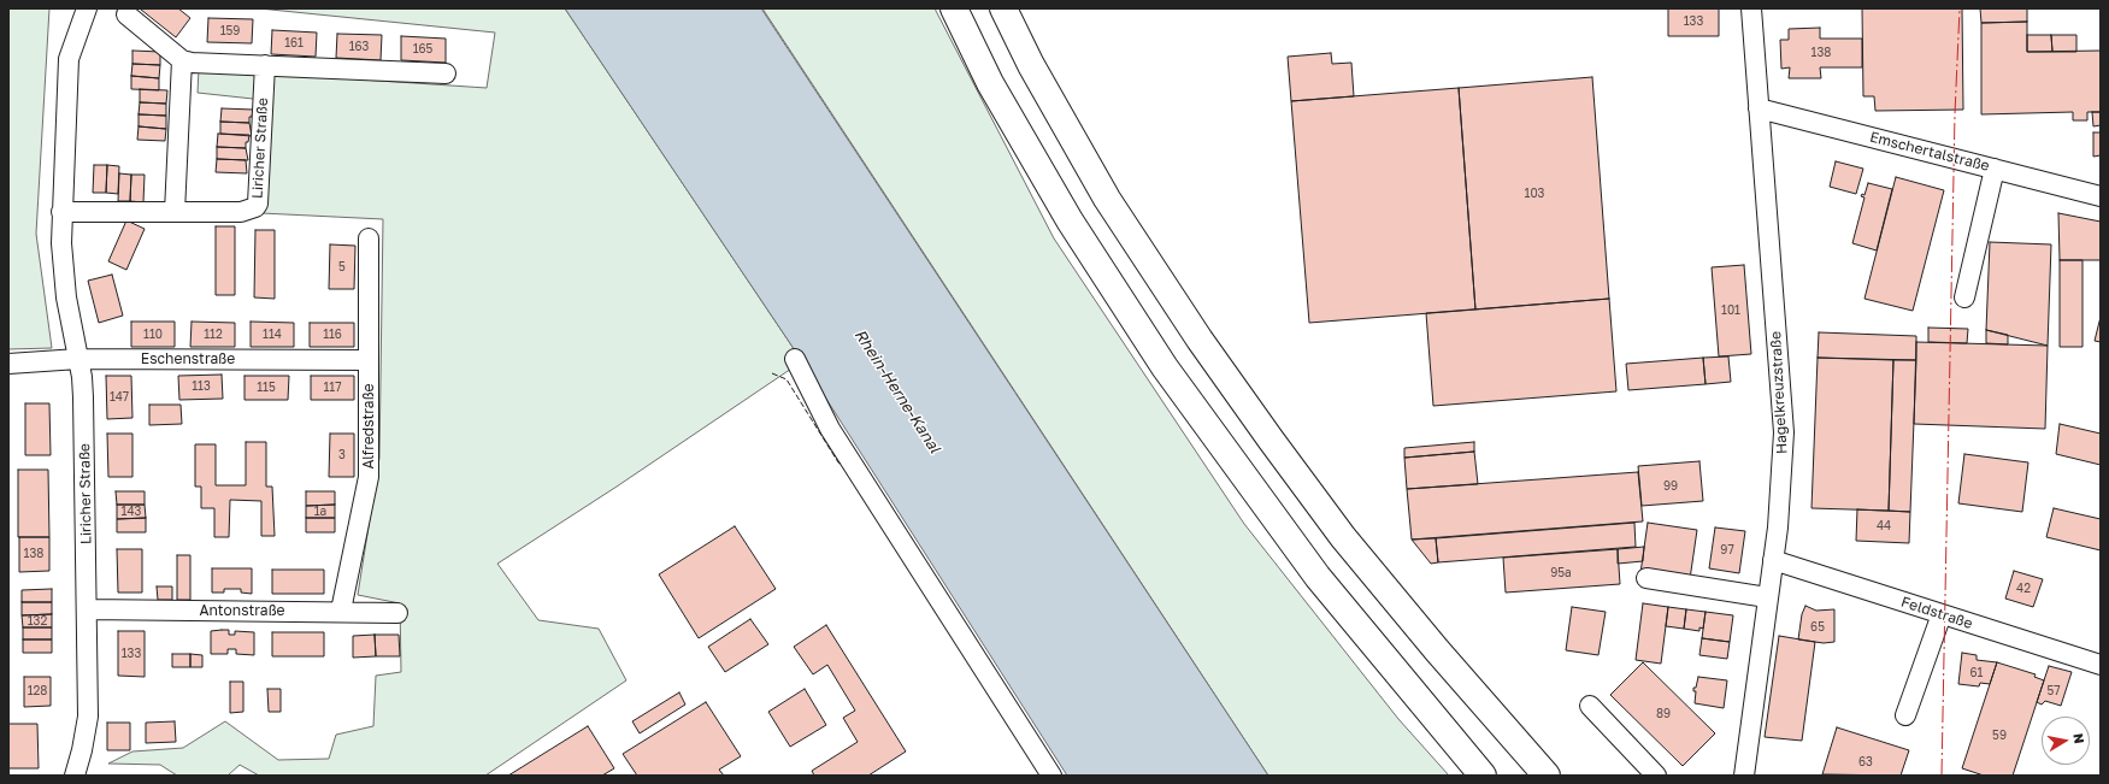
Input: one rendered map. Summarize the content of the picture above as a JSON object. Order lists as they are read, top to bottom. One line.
{"streets":{"street":["Liricher Straße","Emschertalstraße","Eschenstraße","Hagelkreuzstraße","Alfredstraße","Antonstraße","Feldstraße"]},"crossings":[["Liricher Straße","Eschenstraße"],["Liricher Straße","Antonstraße"],["Emschertalstraße","Hagelkreuzstraße"],["Eschenstraße","Alfredstraße"],["Hagelkreuzstraße","Feldstraße"],["Alfredstraße","Antonstraße"]],"water":["Rhein-Herne-Kanal"],"house_numbers":["133","159","161","163","165","138","103","5","101","110","112","114","116","113","115","117","147","3","99","143","1a","44","97","138","95a","42","132","65","133","61","128","57","89","59","63"],"north":"right"}
